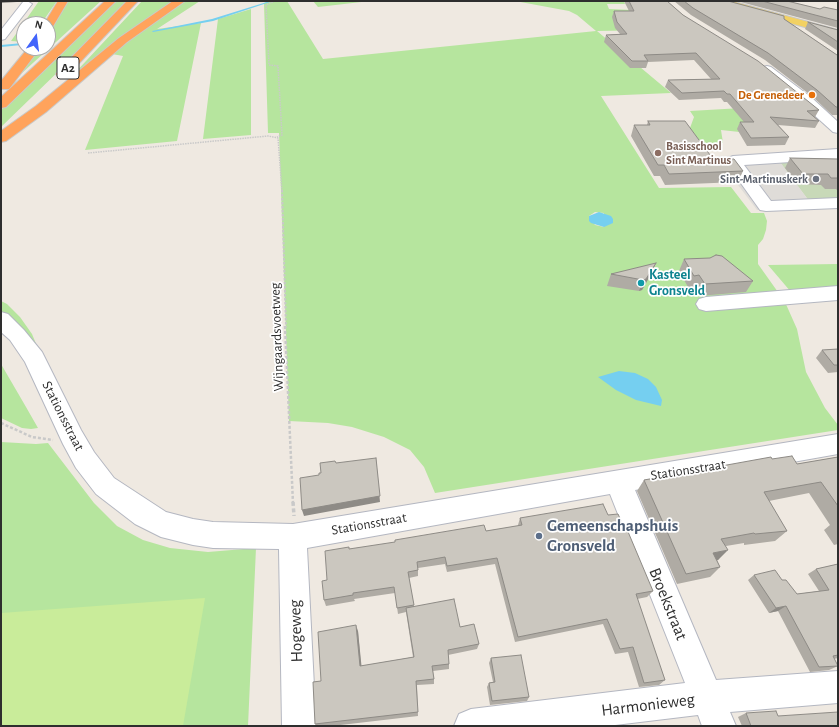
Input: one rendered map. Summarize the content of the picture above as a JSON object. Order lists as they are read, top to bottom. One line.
{"streets":{"highway":["A2"],"street":["Stationsstraat","Broekstraat","Hogeweg","Harmonieweg"],"path":["Wijngaardsvoetweg"]},"crossings":[["Wijngaardsvoetweg","Stationsstraat"],["Wijngaardsvoetweg","Hogeweg"],["Stationsstraat","Broekstraat"],["Stationsstraat","Hogeweg"],["Broekstraat","Harmonieweg"]],"places":["De Grenedeer","Basisschool Sint Martinus","Sint-Martinuskerk","Kasteel Gronsveld","Gemeenschapshuis Gronsveld"],"north":"top"}
